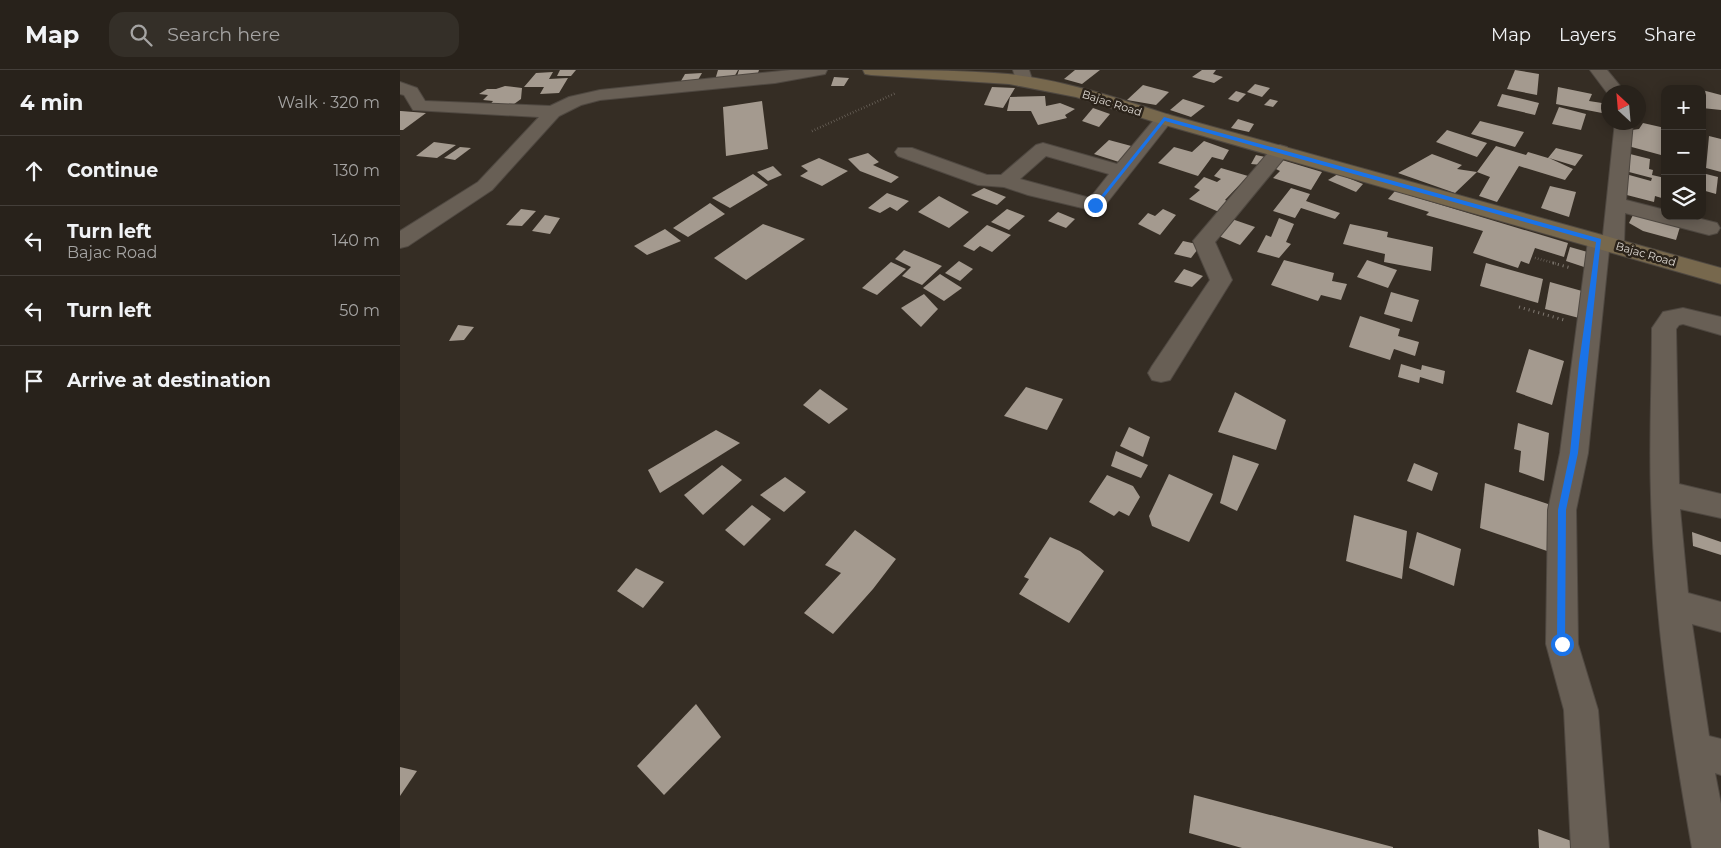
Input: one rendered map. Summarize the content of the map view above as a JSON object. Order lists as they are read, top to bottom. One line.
{"streets":{"street":["Bajac Road"]},"north":"top left","page":{"header":"Map","search":"Search here","nav":["Map","Layers","Share"],"heading":["4 min","Walk · 320 m"],"map_buttons":["+","−"],"list":[["Continue","130 m"],["Turn left","Bajac Road","140 m"],["Turn left","50 m"],"Arrive at destination"]}}
